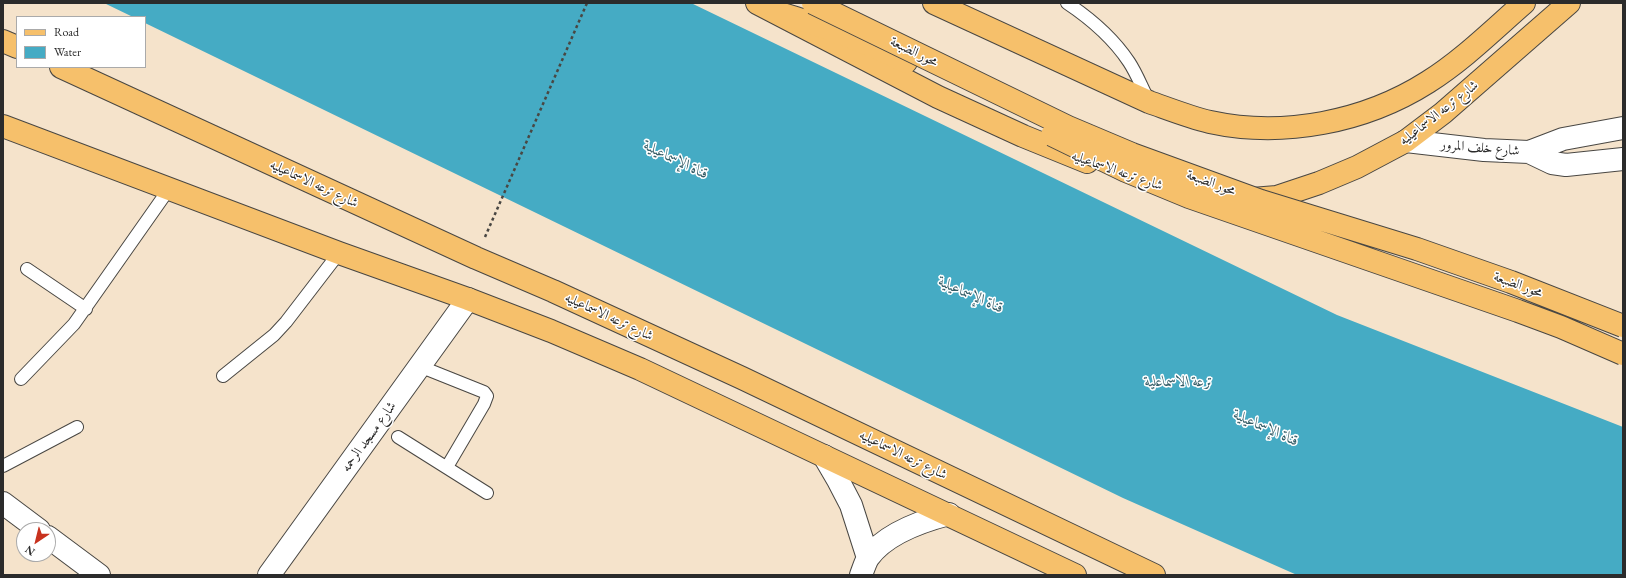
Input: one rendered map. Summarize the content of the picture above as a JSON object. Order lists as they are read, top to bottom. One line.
{"streets":{"main road":["محور الضبعة","شارع ترعه الاسماعيليه"],"street":["شارع خلف المرور","شارع مسجد الرحمه"]},"crossings":[["شارع ترعه الاسماعيليه","شارع خلف المرور"]],"water":["قناة الإسماعيلية","ترعة الاسماعلية"],"legend":["Road","Water"],"north":"bottom left"}
